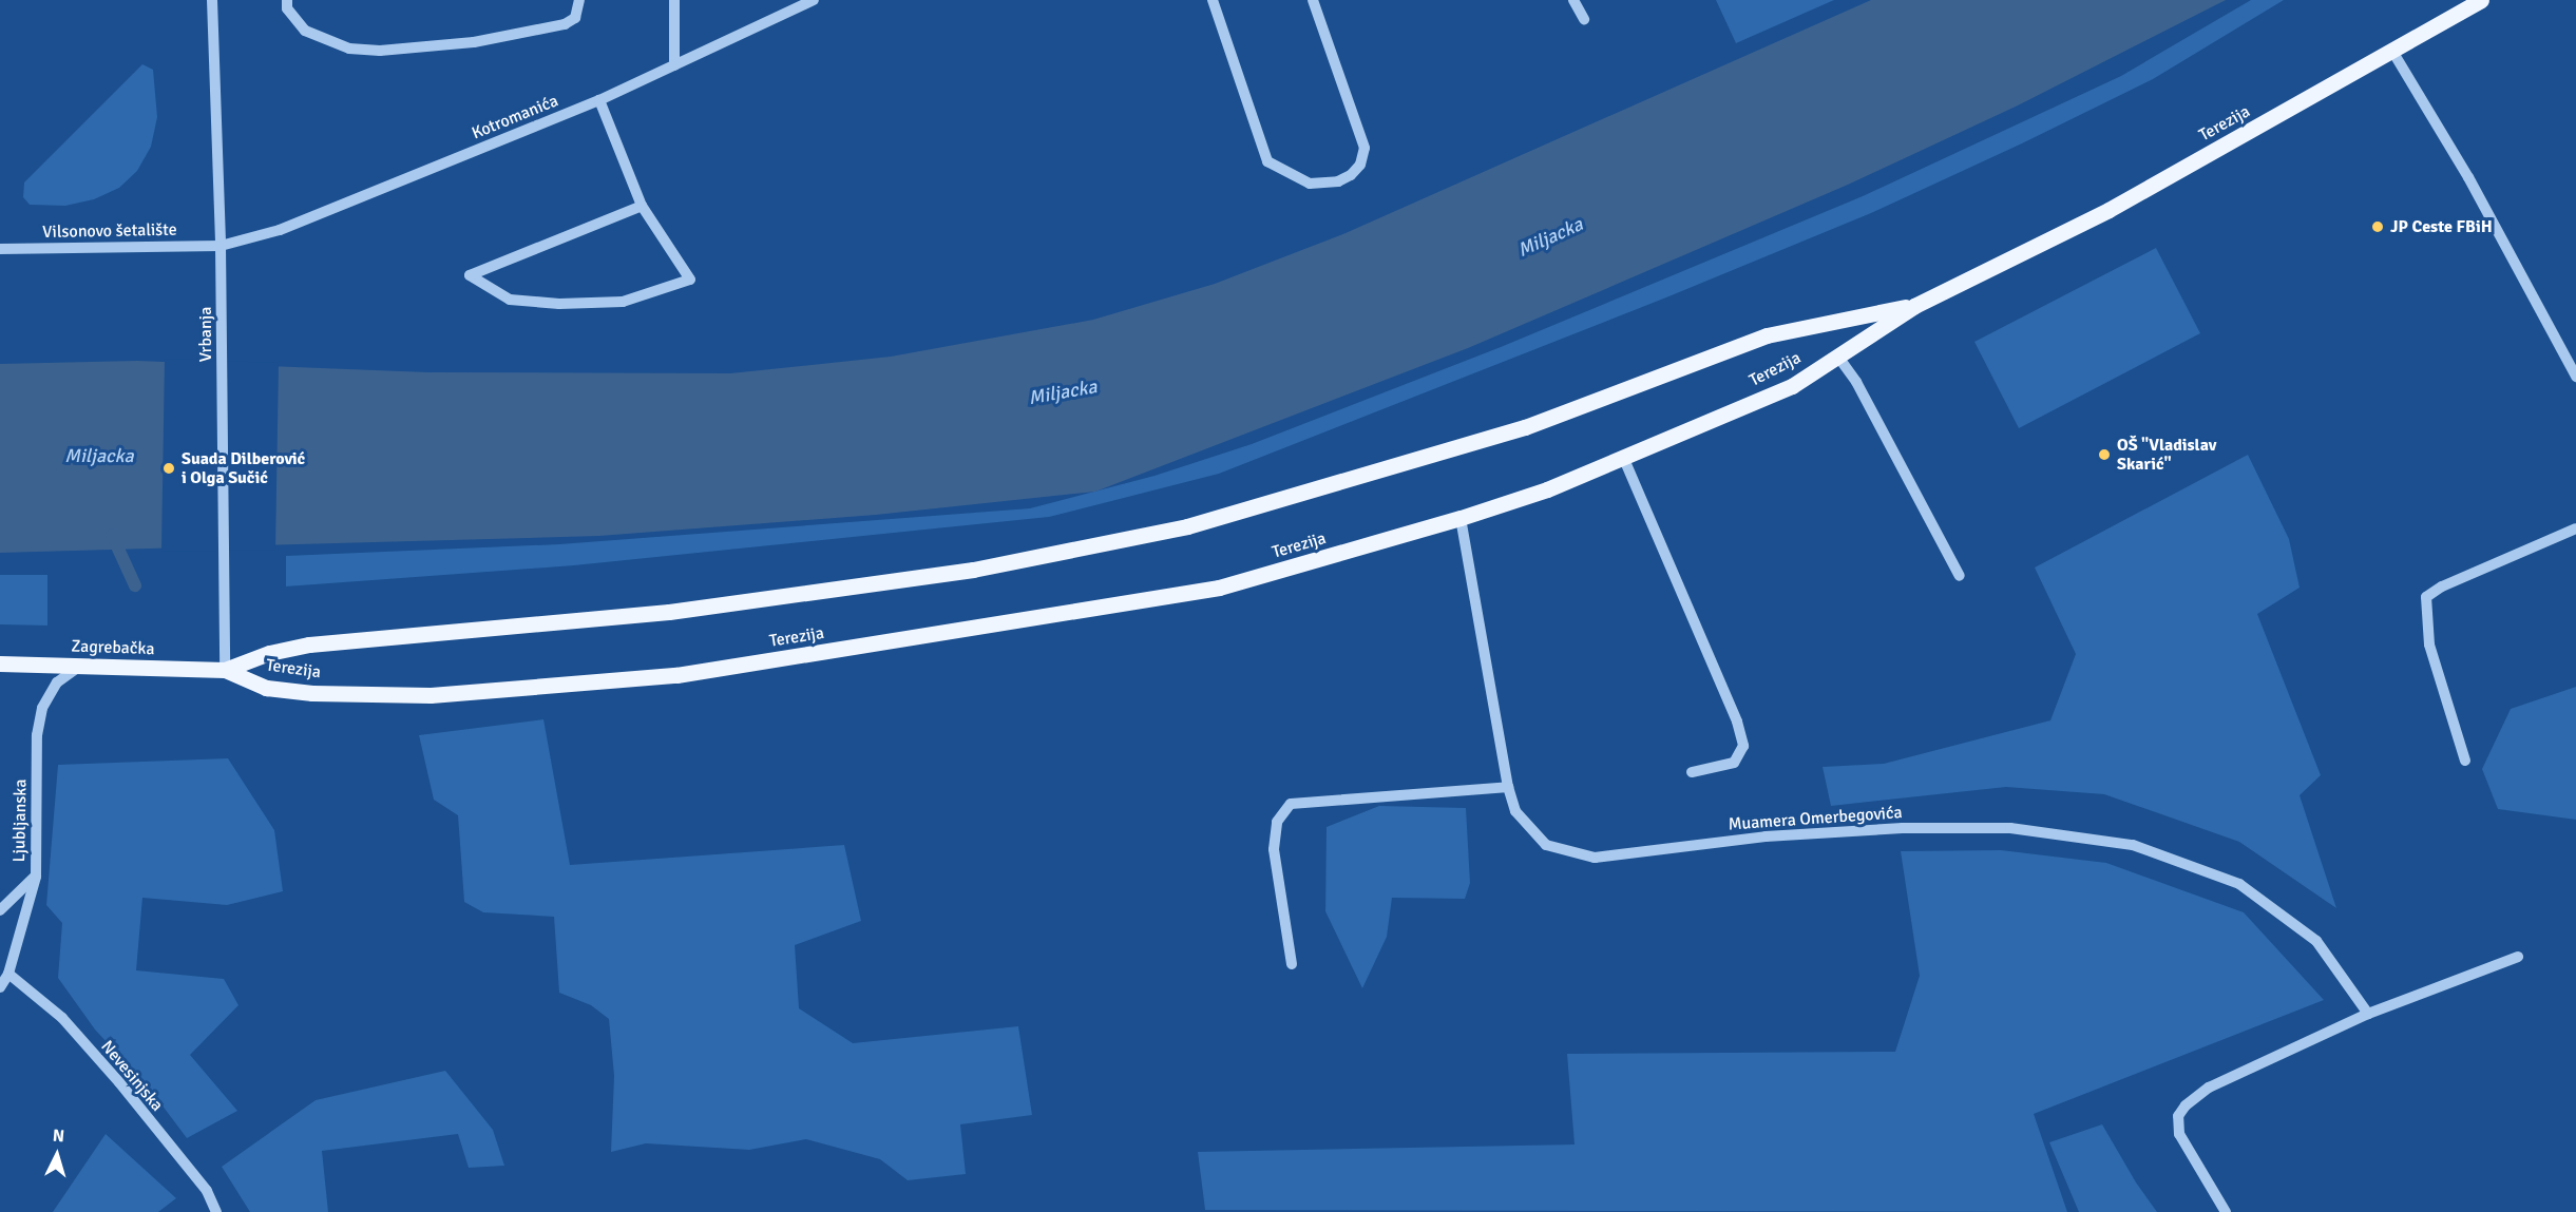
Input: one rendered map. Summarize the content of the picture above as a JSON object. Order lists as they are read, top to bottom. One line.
{"streets":{"main road":["Terezija","Zagrebačka"],"street":["Kotromanića","Vilsonovo šetalište","Vrbanja","Muamera Omerbegovića","Ljubljanska","Nevesinjska"]},"crossings":[["Kotromanića","Vilsonovo šetalište"],["Kotromanića","Vrbanja"],["Terezija","Vrbanja"],["Terezija","Zagrebačka"],["Terezija","Muamera Omerbegovića"],["Vilsonovo šetalište","Vrbanja"],["Vrbanja","Zagrebačka"],["Zagrebačka","Ljubljanska"],["Ljubljanska","Nevesinjska"]],"water":["Miljacka"],"places":["JP Ceste FBiH","OŠ \"Vladislav Skarić\"","Suada Dilberović i Olga Sučić"],"north":"top"}
